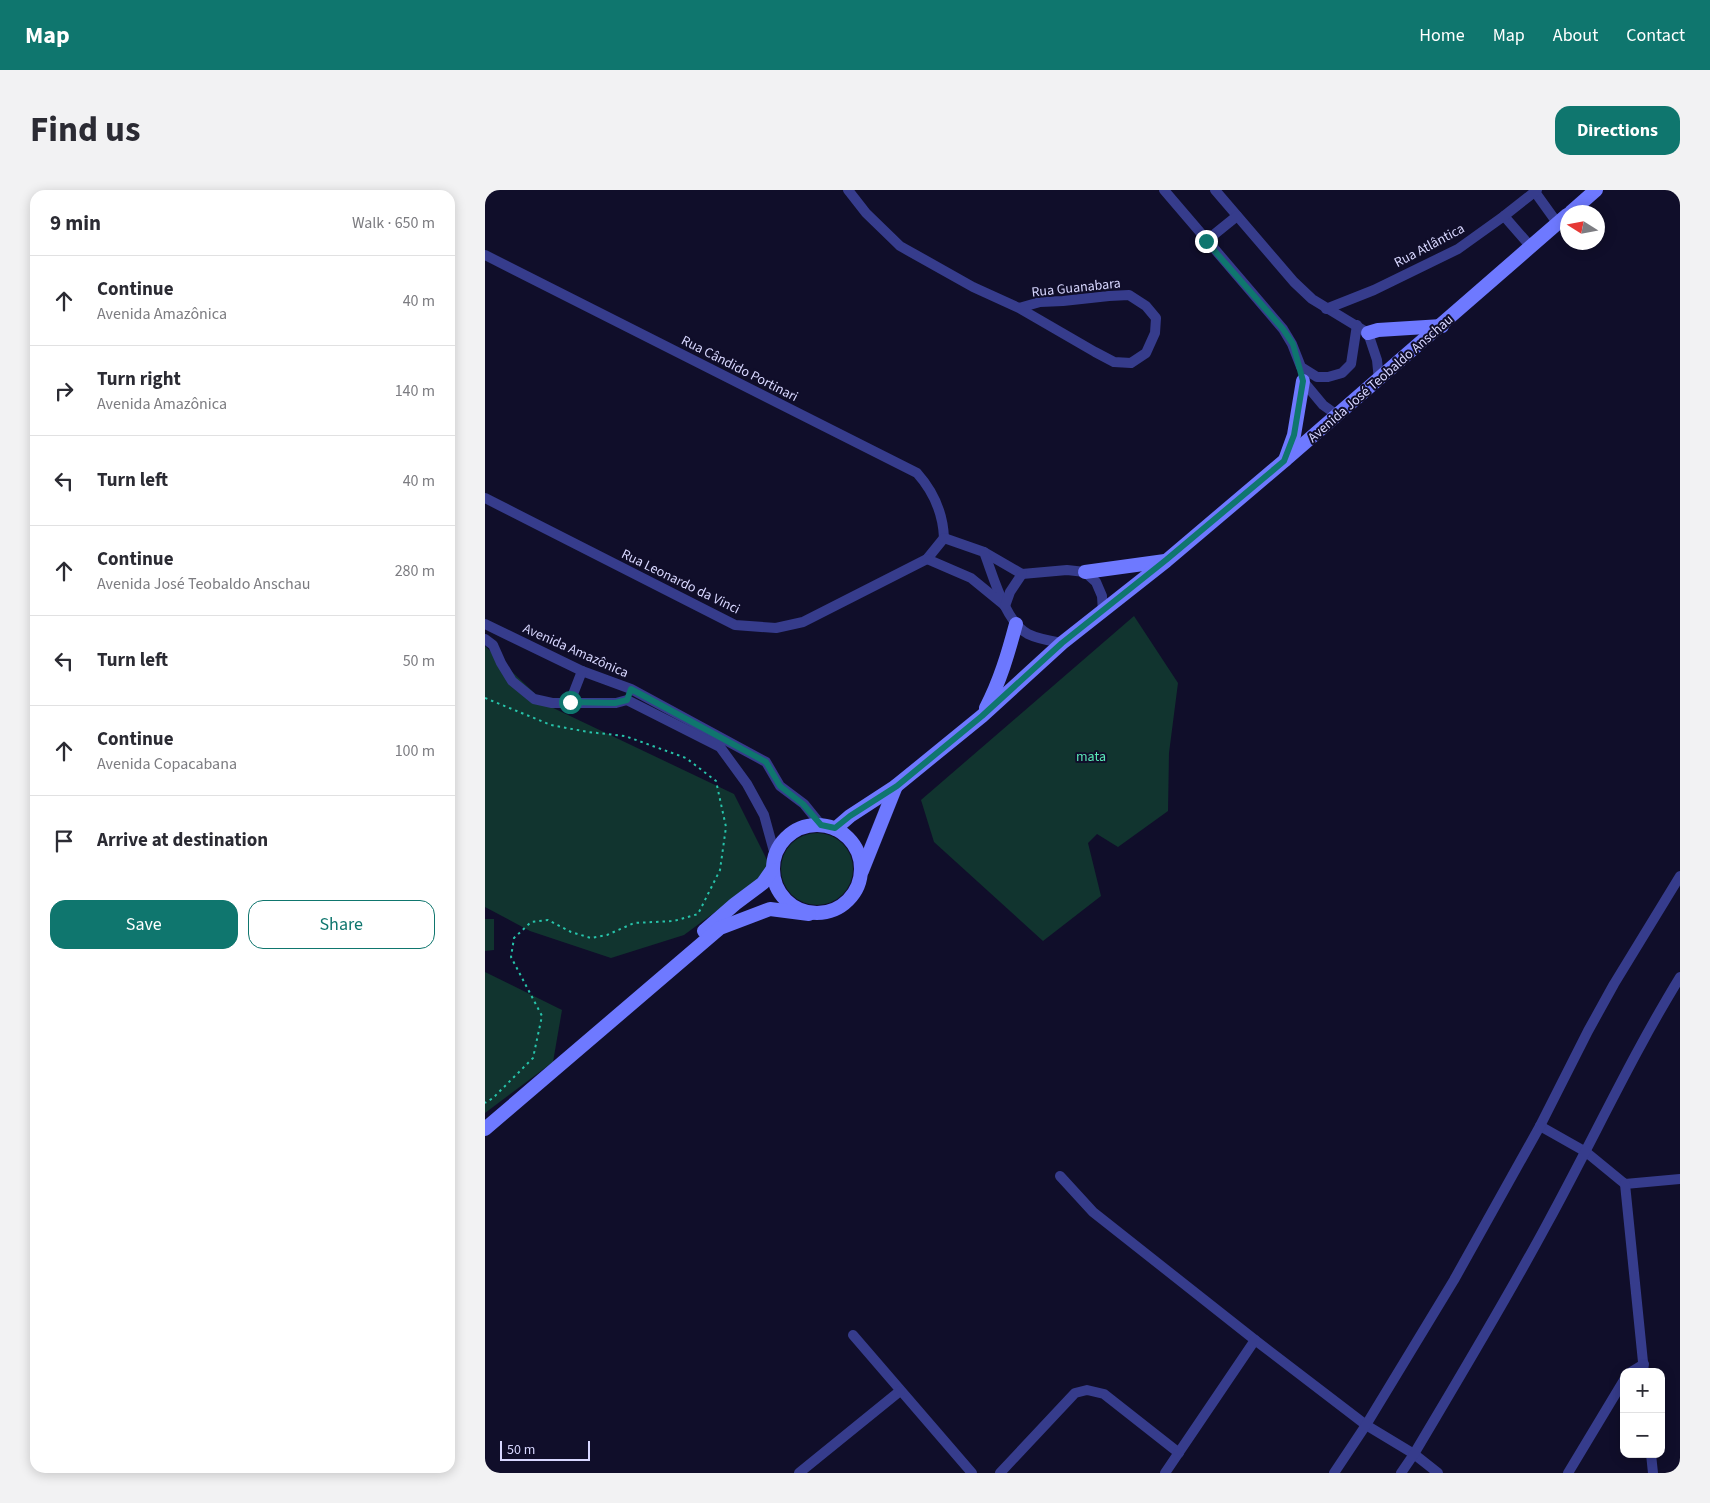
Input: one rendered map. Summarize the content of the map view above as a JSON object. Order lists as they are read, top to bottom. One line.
{"streets":{"street":["Rua Atlântica","Rua Guanabara","Rua Cândido Portinari","Avenida José Teobaldo Anschau","Rua Leonardo da Vinci","Avenida Amazônica"]},"crossings":[["Rua Cândido Portinari","Rua Leonardo da Vinci"],["Avenida José Teobaldo Anschau","Avenida Amazônica"]],"parks":["mata"],"scale_bar":"50 m","north":"left","page":{"header":"Map","nav":["Home","Map","About","Contact"],"title":"Find us","buttons":["Directions",["Save","Share"]],"heading":["9 min","Walk · 650 m"],"list":[["Continue","Avenida Amazônica","40 m"],["Turn right","Avenida Amazônica","140 m"],["Turn left","40 m"],["Continue","Avenida José Teobaldo Anschau","280 m"],["Turn left","50 m"],["Continue","Avenida Copacabana","100 m"],"Arrive at destination"],"map_buttons":["+","−"],"scale":"50 m"}}
